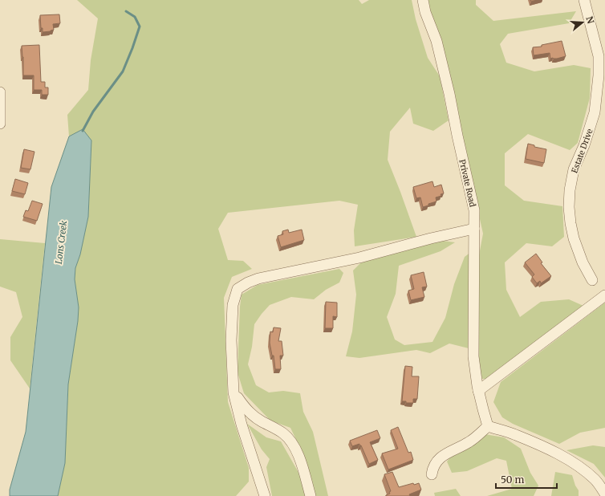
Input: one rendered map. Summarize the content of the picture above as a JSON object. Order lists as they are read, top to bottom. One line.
{"streets":{"street":["Estate Drive","Private Road"]},"water":["Lons Creek"],"scale_bar":"50 m","north":"right"}
